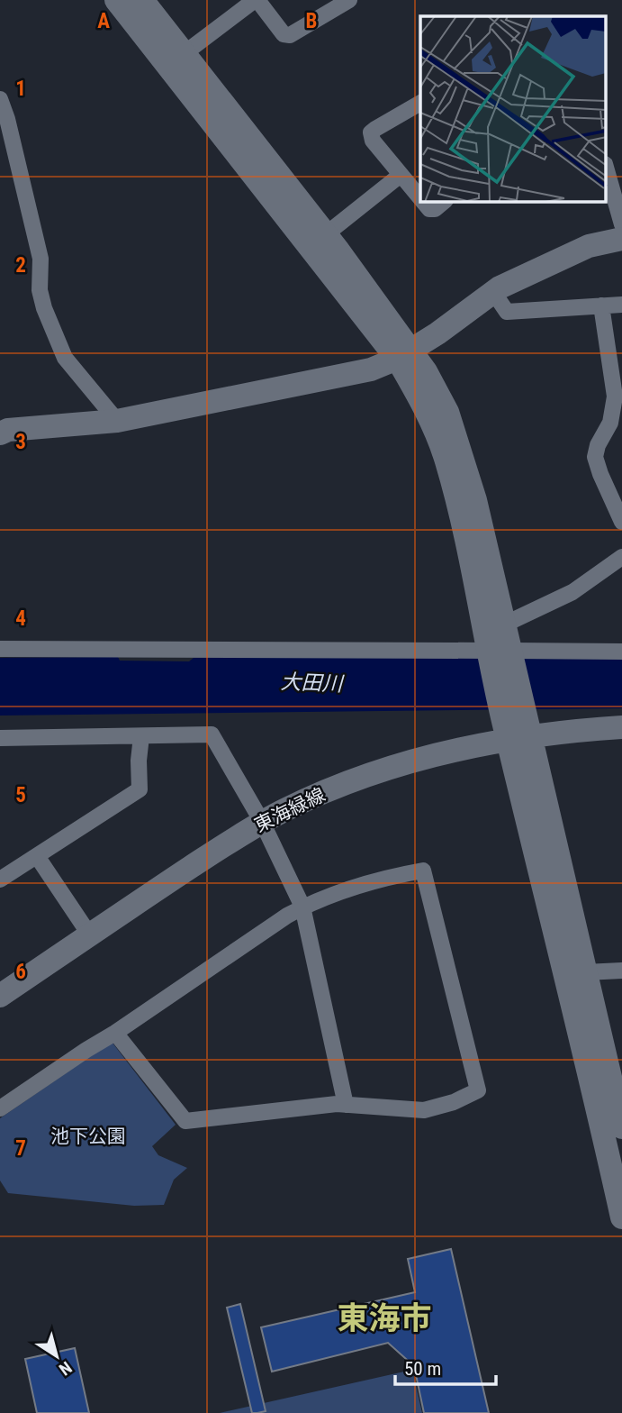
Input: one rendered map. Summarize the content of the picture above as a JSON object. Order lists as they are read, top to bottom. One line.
{"streets":{"street":["東海緑線"]},"districts":["東海市"],"water":["大田川"],"parks":["池下公園"],"scale_bar":"50 m","north":"bottom right","grid":{"columns":["A","B"],"rows":["1","2","3","4","5","6","7"]}}
